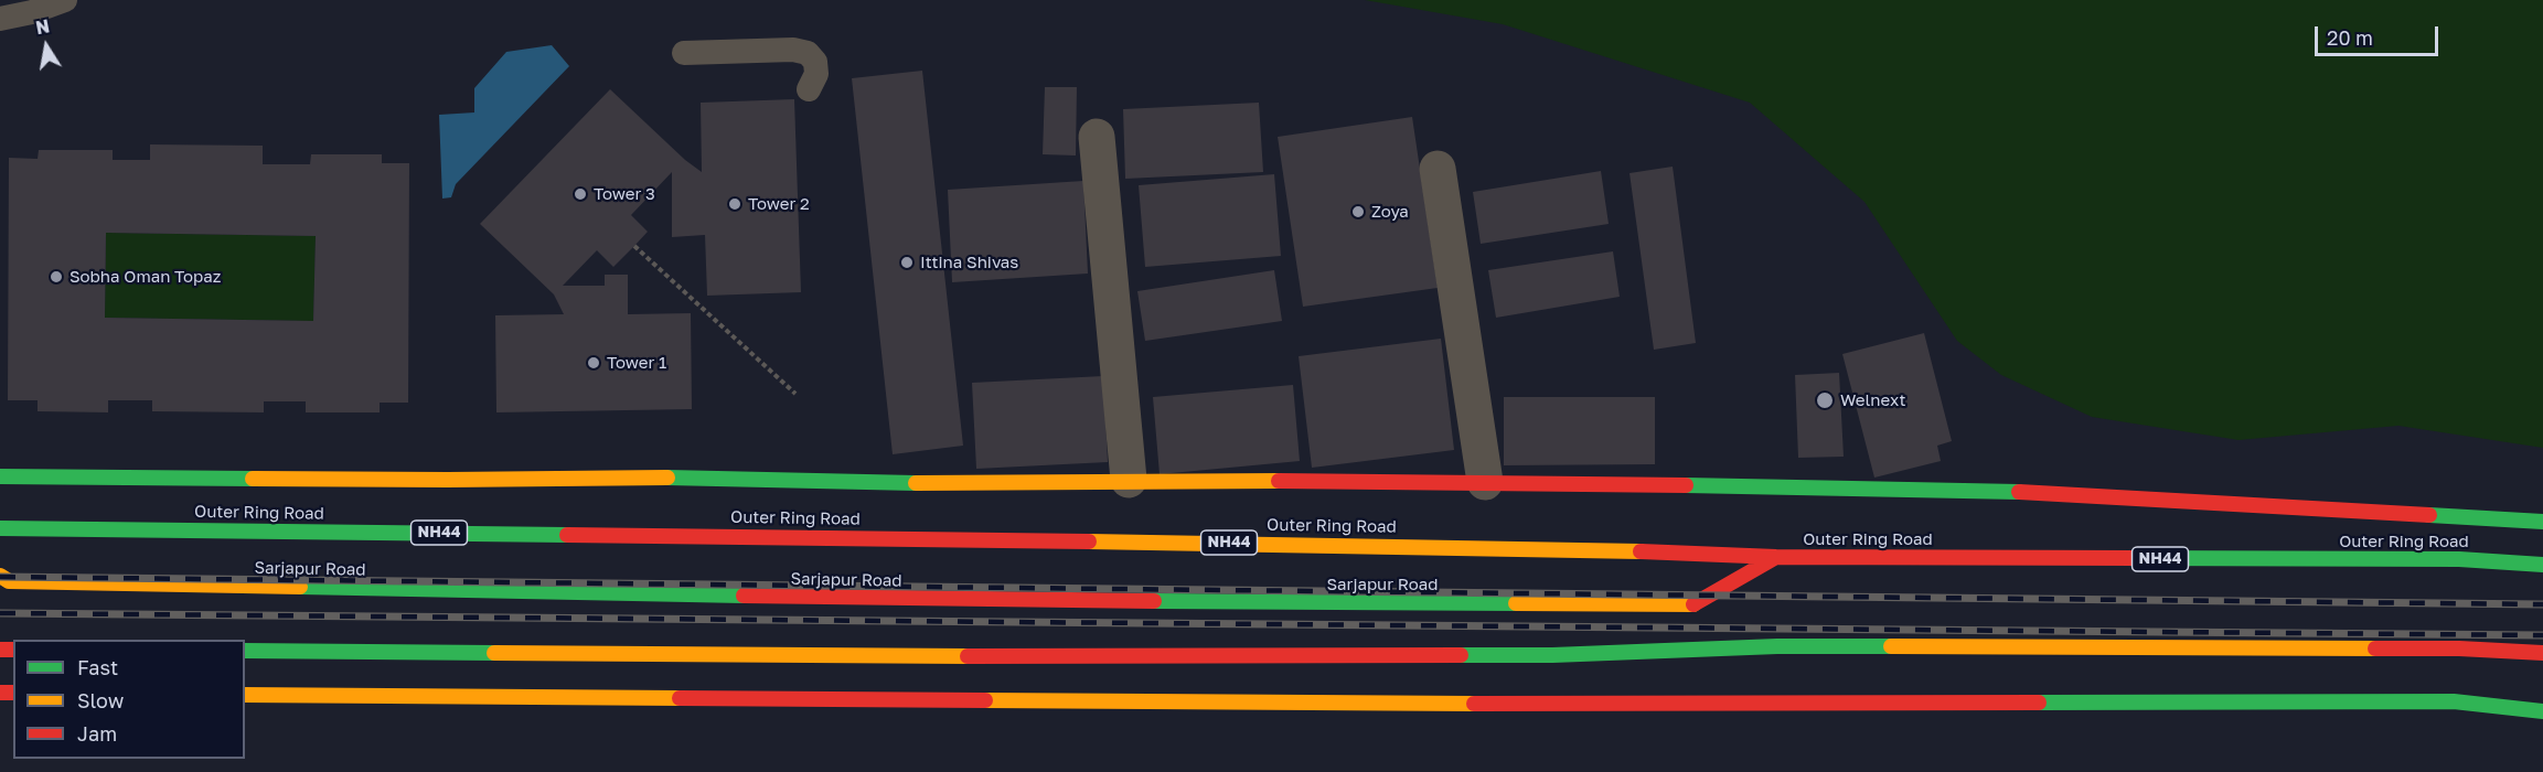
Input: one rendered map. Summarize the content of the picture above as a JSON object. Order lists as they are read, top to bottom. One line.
{"streets":{"main road":["Outer Ring Road","NH44","Sarjapur Road"]},"crossings":[["Outer Ring Road","Sarjapur Road"]],"places":["Tower 3","Tower 2","Zoya","Ittina Shivas","Sobha Oman Topaz","Tower 1","Welnext"],"legend":["Fast","Slow","Jam"],"scale_bar":"20 m","north":"top"}
